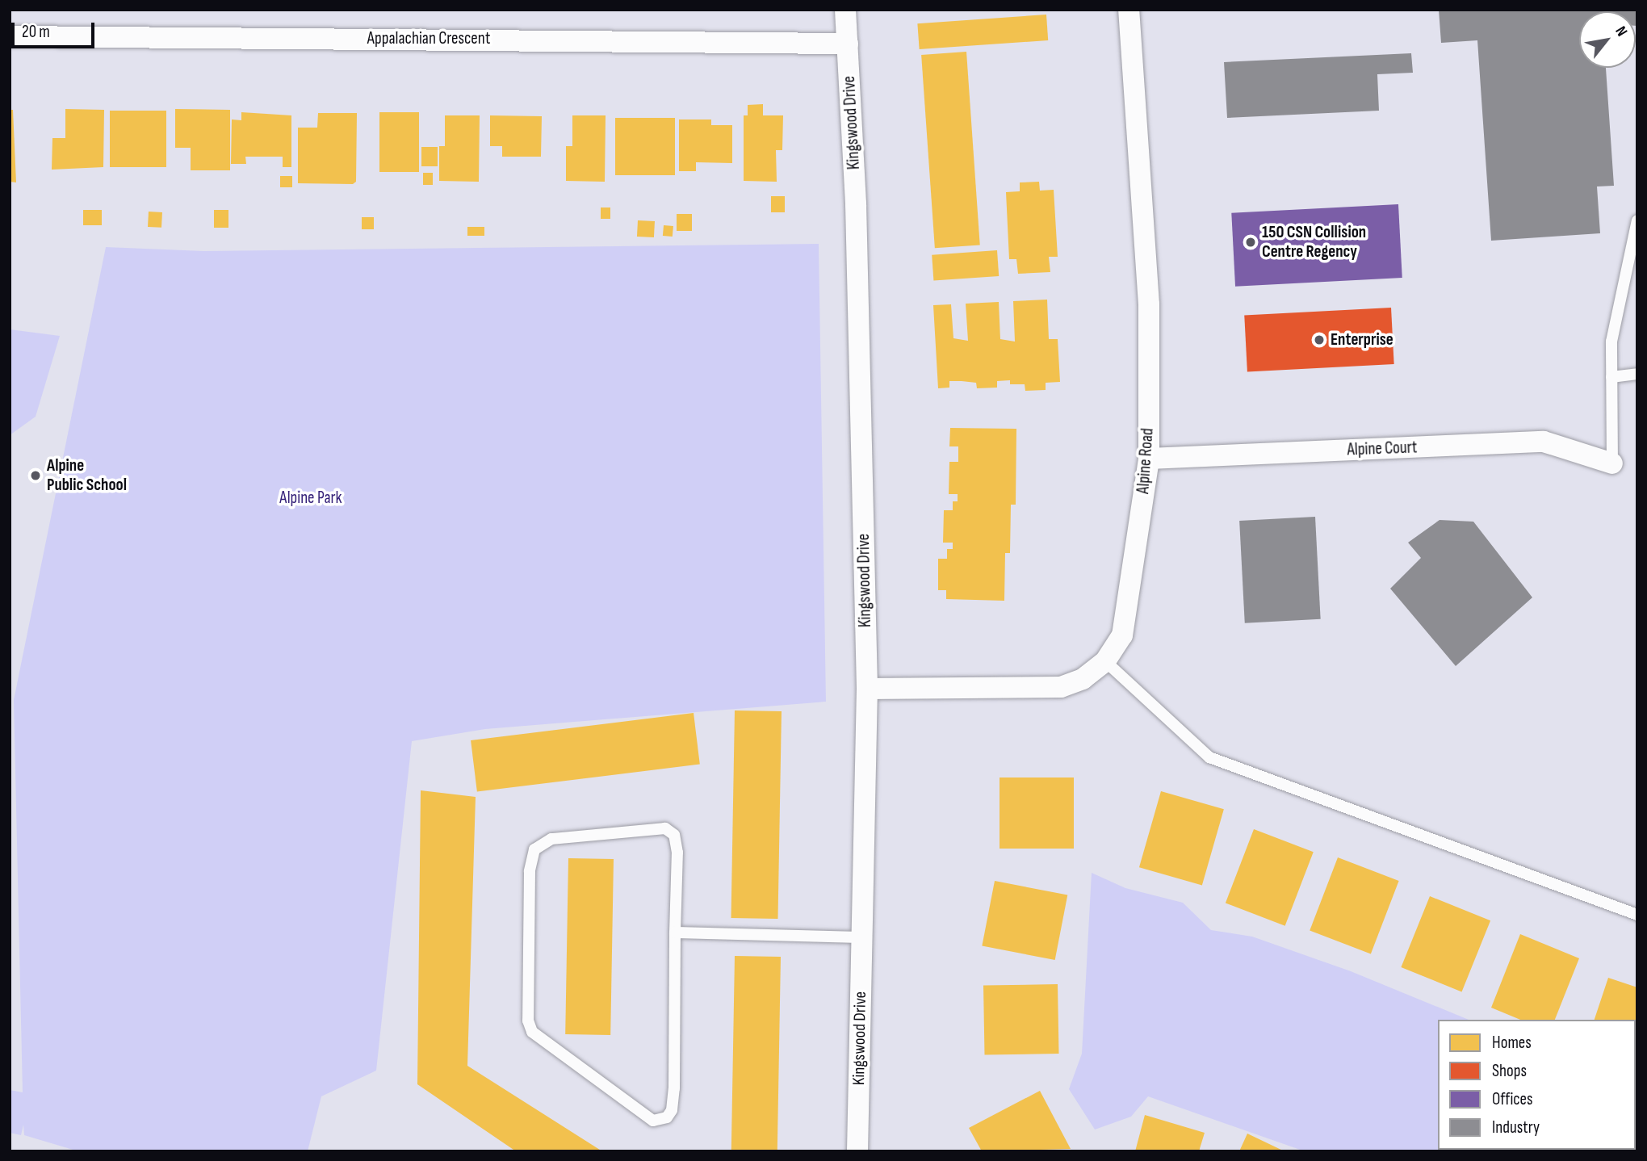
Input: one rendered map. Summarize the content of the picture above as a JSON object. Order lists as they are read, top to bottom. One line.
{"streets":{"street":["Appalachian Crescent","Kingswood Drive","Alpine Court","Alpine Road"]},"crossings":[["Appalachian Crescent","Kingswood Drive"],["Kingswood Drive","Alpine Road"],["Alpine Court","Alpine Road"]],"parks":["Alpine Park"],"places":["150 CSN Collision Centre Regency","Enterprise","Alpine Public School"],"legend":["Homes","Shops","Offices","Industry"],"scale_bar":"20 m","north":"top right"}
